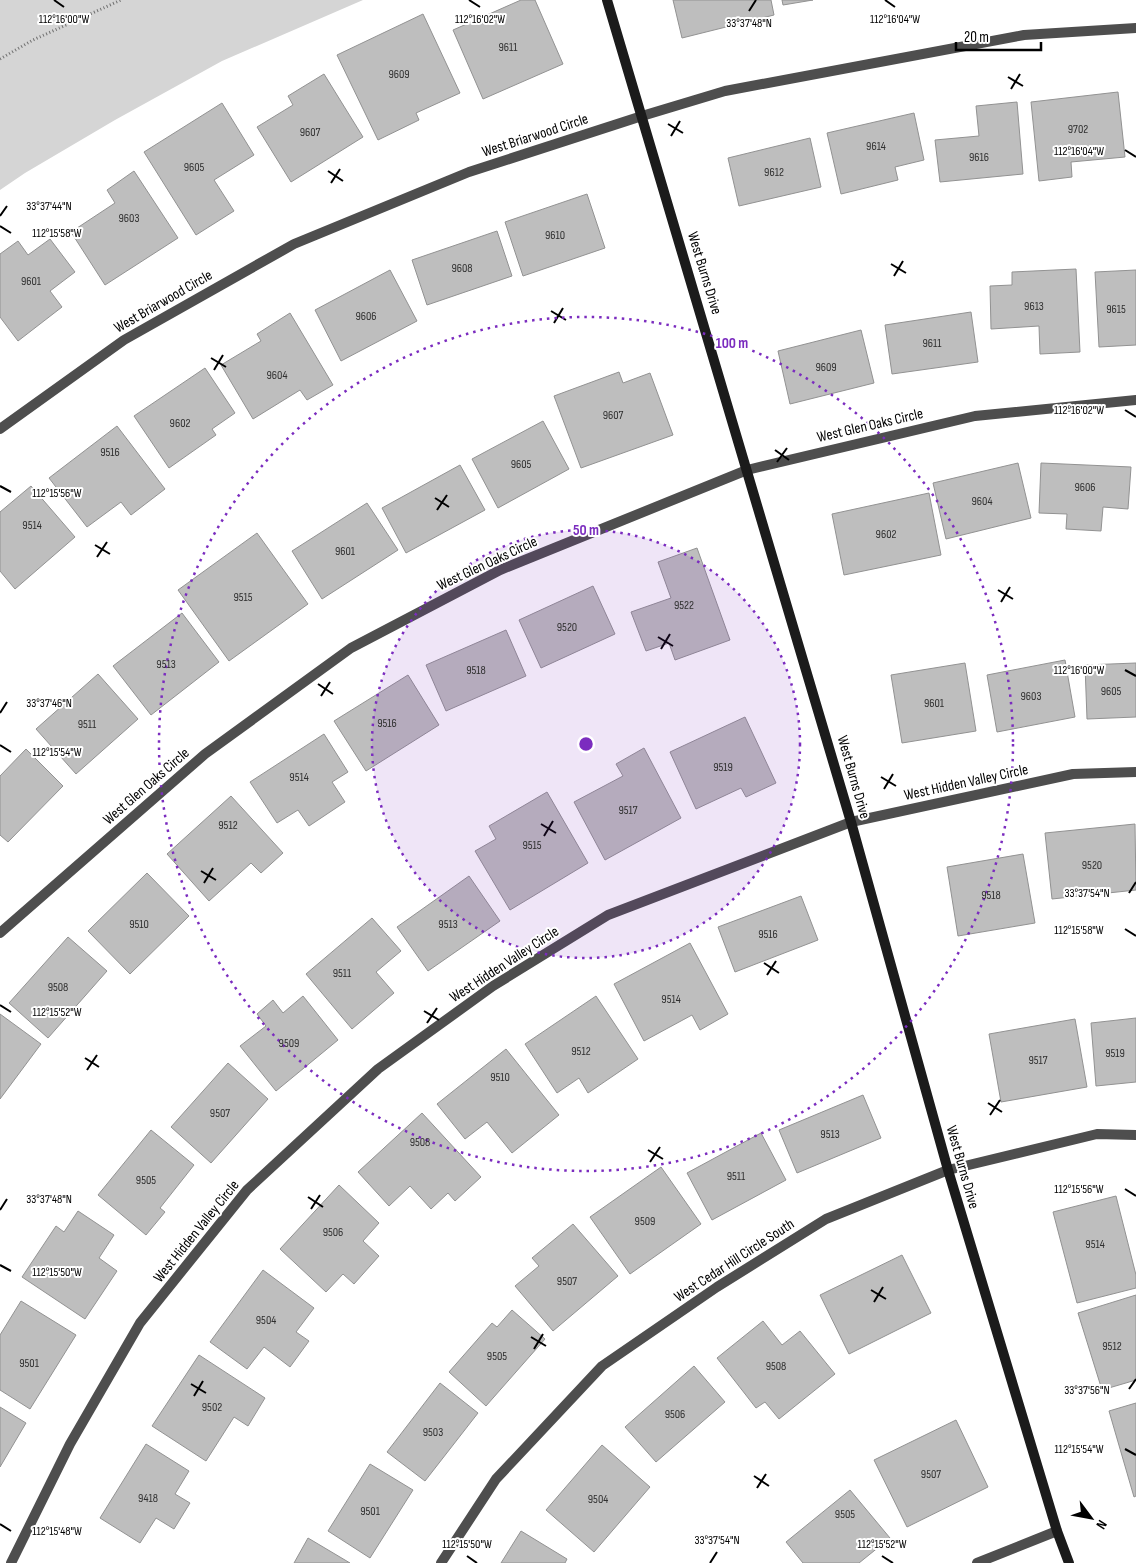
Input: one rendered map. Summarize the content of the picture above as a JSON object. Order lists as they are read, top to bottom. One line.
{"streets":{"street":["West Briarwood Circle","West Burns Drive","West Glen Oaks Circle","West Hidden Valley Circle","West Cedar Hill Circle South"]},"crossings":[["West Briarwood Circle","West Burns Drive"],["West Burns Drive","West Glen Oaks Circle"],["West Burns Drive","West Hidden Valley Circle"],["West Burns Drive","West Cedar Hill Circle South"]],"house_numbers":["9611","9609","9702","9607","9614","9616","9605","9612","9603","9610","9608","9601","9613","9615","9606","9611","9609","9604","9607","9602","9516","9605","9606","9604","9514","9602","9601","9515","9522","9520","9513","9518","9605","9603","9601","9516","9511","9519","9514","9517","9512","9515","9520","9518","9510","9513","9516","9511","9508","9514","9509","9512","9519","9517","9510","9507","9513","9508","9511","9505","9509","9506","9514","9507","9504","9512","9505","9501","9508","9502","9506","9503","9507","9418","9504","9501","9505"],"scale_bar":"20 m","north":"bottom right","coordinates":["112°16'00\"W","112°16'02\"W","112°16'04\"W","33°37'48\"N","33°37'44\"N","112°15'58\"W","112°15'56\"W","33°37'46\"N","112°15'54\"W","33°37'54\"N","112°15'52\"W","112°15'50\"W","33°37'56\"N","112°15'48\"W"],"rings":["100 m","50 m"]}
